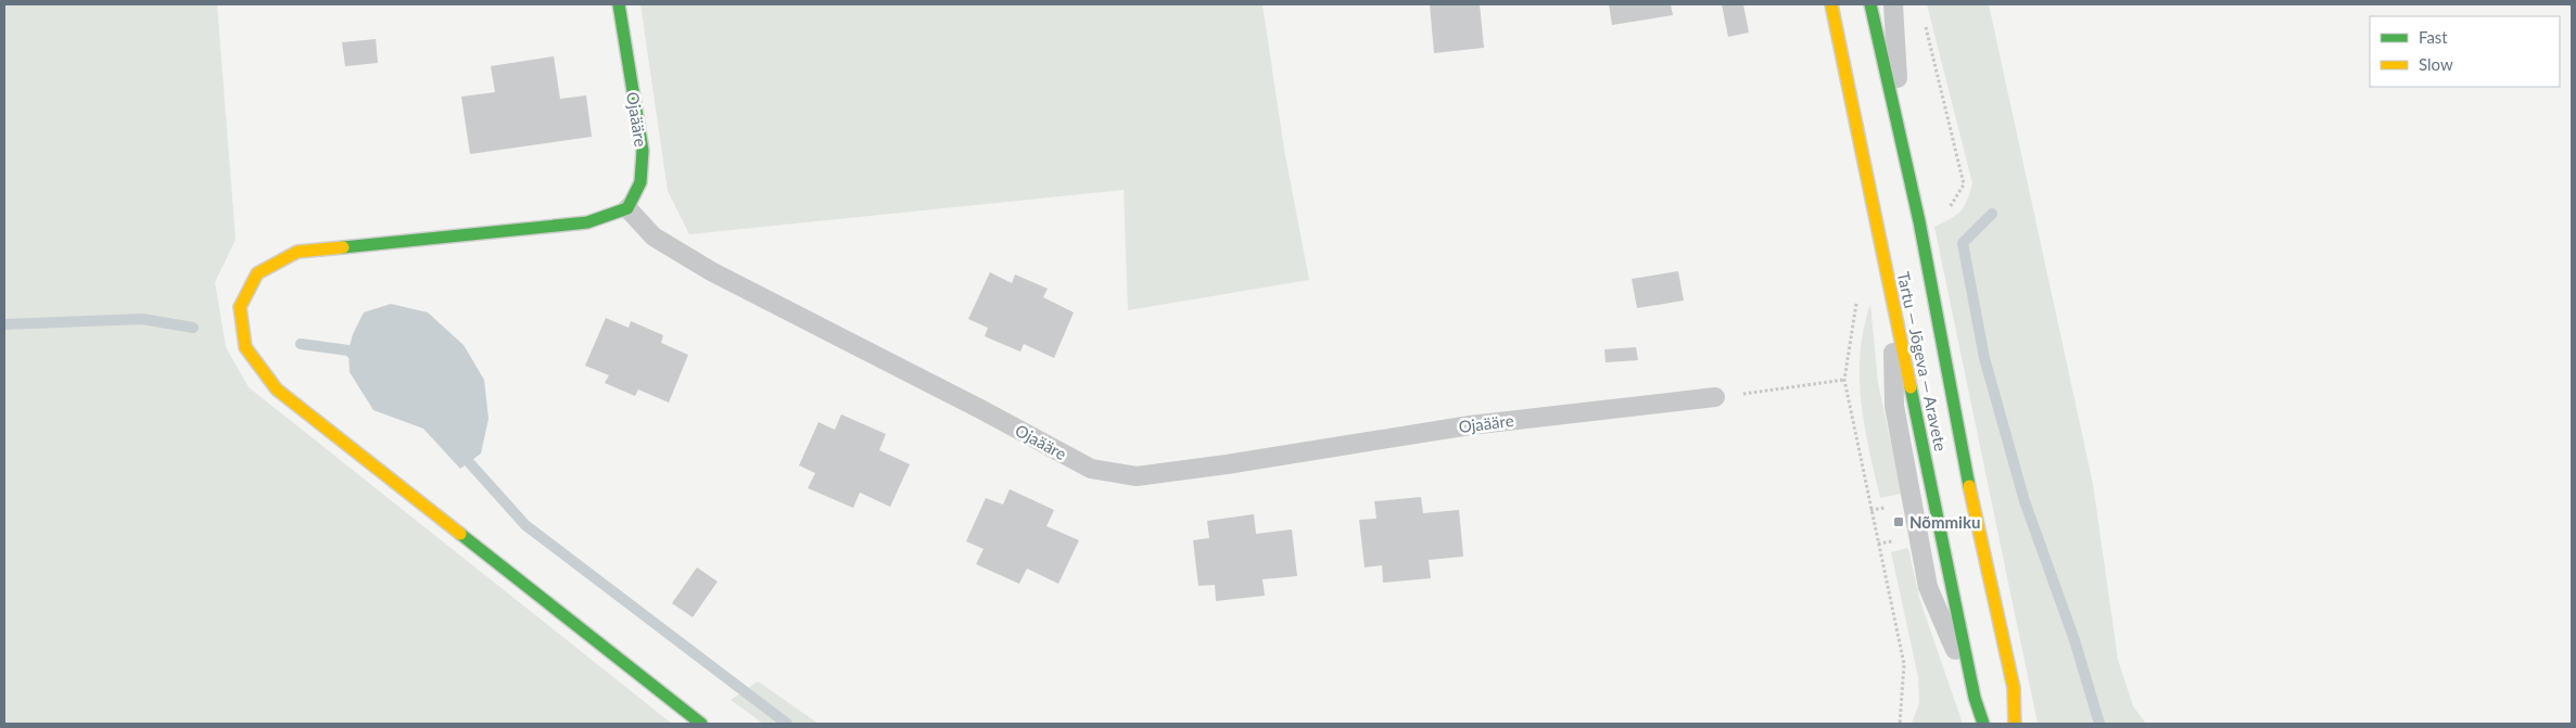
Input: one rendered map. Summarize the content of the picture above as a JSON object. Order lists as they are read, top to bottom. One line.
{"streets":{"street":["Ojaääre","Tartu — Jõgeva — Aravete"]},"places":{"transit":["Nõmmiku"]},"legend":["Fast","Slow"]}
